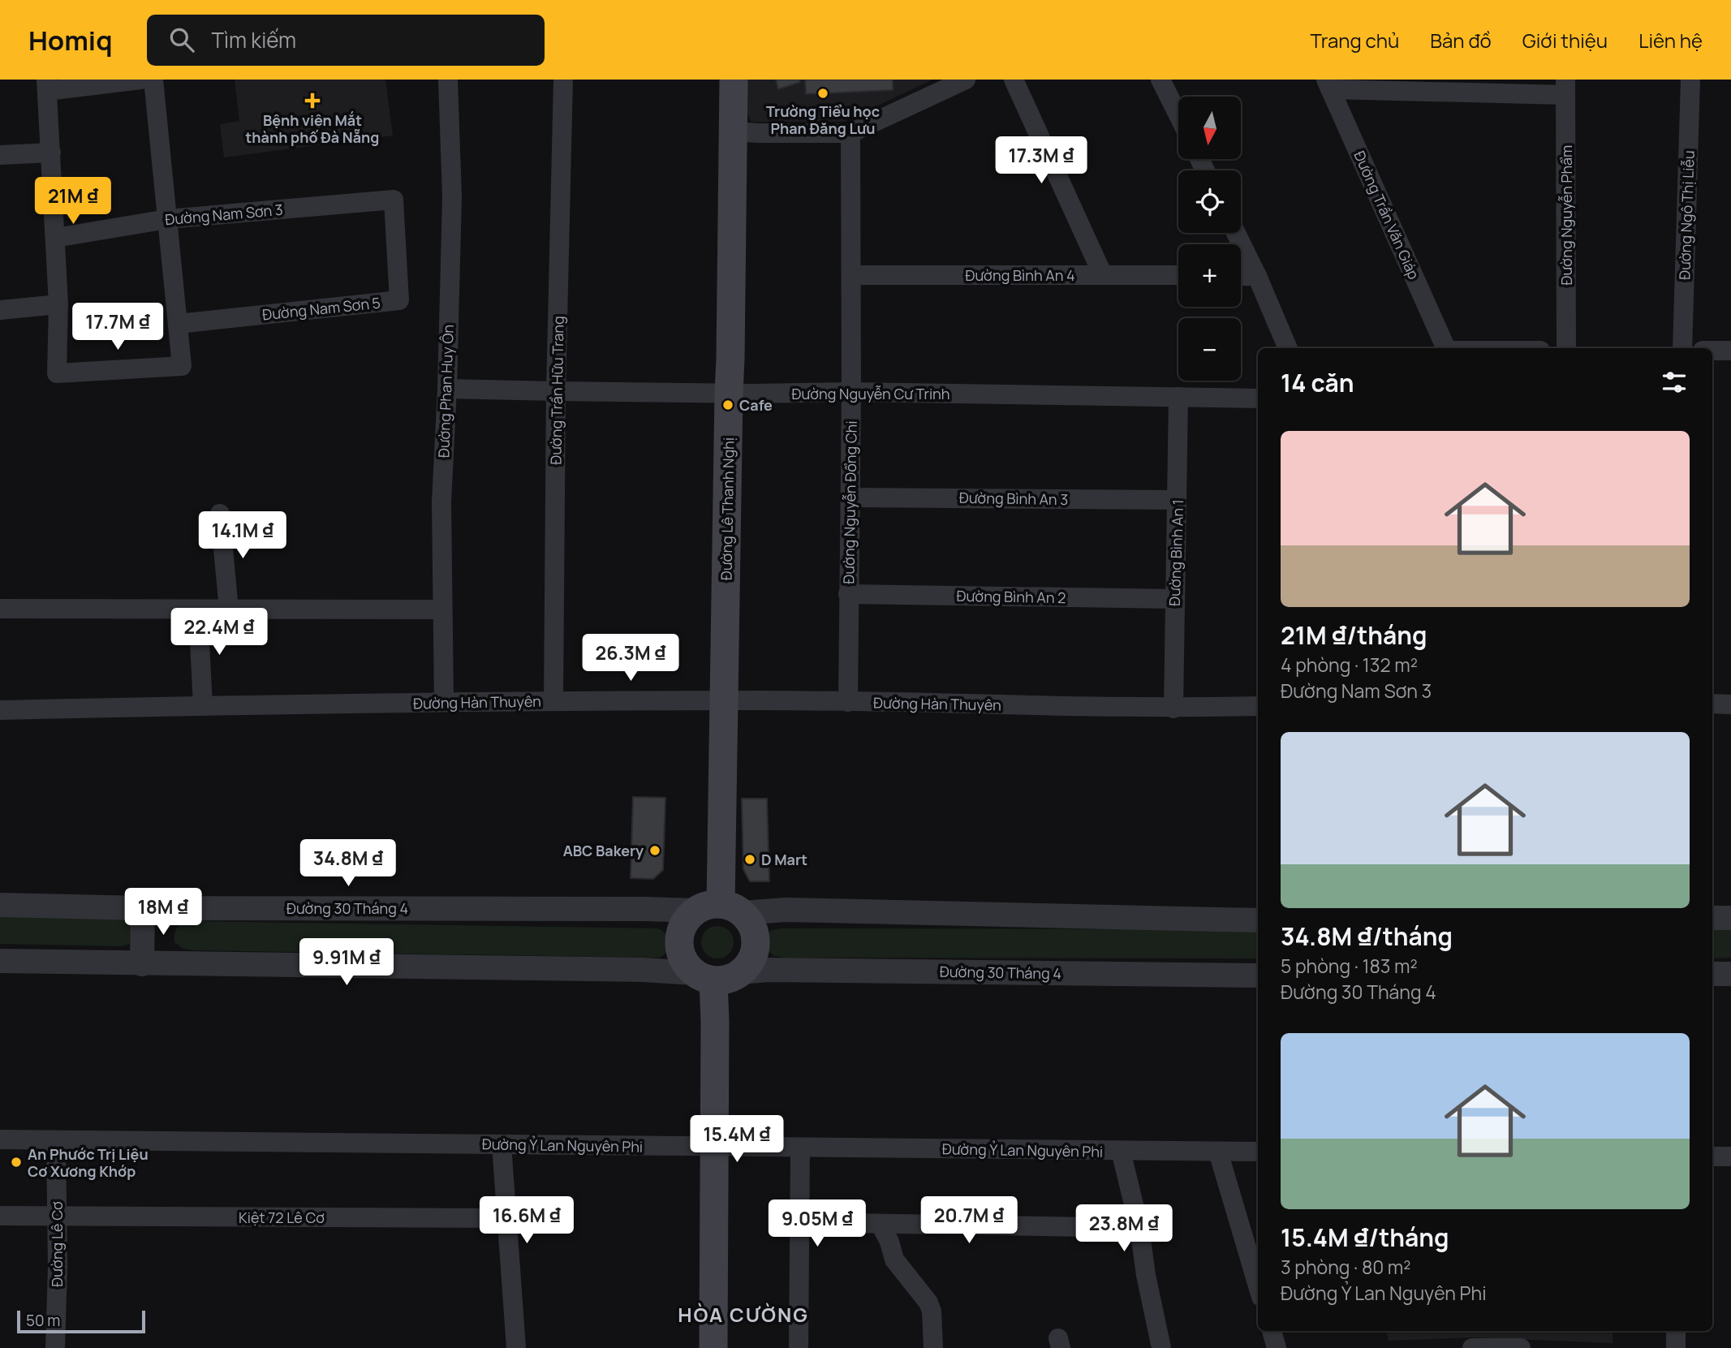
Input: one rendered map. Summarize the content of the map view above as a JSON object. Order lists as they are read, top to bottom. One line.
{"streets":{"main road":["Đường Lê Thanh Nghị"],"street":["Đường Nam Sơn 3","Đường Trần Văn Giáp","Đường Nguyễn Phẩm","Đường Ngô Thị Liễu","Đường Bình An 4","Đường Nam Sơn 5","Đường Trần Hữu Trang","Đường Phan Huy Ôn","Đường Nguyễn Cư Trinh","Đường Bình An 3","Đường Nguyễn Đổng Chi","Đường Bình An 1","Đường Bình An 2","Đường Hàn Thuyên","Đường 30 Tháng 4","Đường Ỷ Lan Nguyên Phi","Kiệt 72 Lê Cơ","Đường Lê Cơ"]},"crossings":[["Đường Nam Sơn 3","Đường Nam Sơn 5"],["Đường Bình An 4","Đường Nguyễn Đổng Chi"],["Đường Trần Hữu Trang","Đường Nguyễn Cư Trinh"],["Đường Trần Hữu Trang","Đường Hàn Thuyên"],["Đường Phan Huy Ôn","Đường Nguyễn Cư Trinh"],["Đường Phan Huy Ôn","Đường Hàn Thuyên"],["Đường Nguyễn Cư Trinh","Đường Nguyễn Đổng Chi"],["Đường Nguyễn Cư Trinh","Đường Lê Thanh Nghị"],["Đường Nguyễn Cư Trinh","Đường Bình An 1"],["Đường Bình An 3","Đường Nguyễn Đổng Chi"],["Đường Bình An 3","Đường Bình An 1"],["Đường Nguyễn Đổng Chi","Đường Bình An 2"],["Đường Nguyễn Đổng Chi","Đường Hàn Thuyên"],["Đường Lê Thanh Nghị","Đường Hàn Thuyên"],["Đường Lê Thanh Nghị","Đường 30 Tháng 4"],["Đường Bình An 1","Đường Bình An 2"],["Đường Bình An 1","Đường Hàn Thuyên"],["Đường Ỷ Lan Nguyên Phi","Đường Lê Cơ"],["Kiệt 72 Lê Cơ","Đường Lê Cơ"]],"districts":["HÒA CƯỜNG"],"places":{"other":["Trường Tiểu học Phan Đăng Lưu","Cafe","ABC Bakery","D Mart","An Phước Trị Liệu Cơ Xương Khớp"],"health":["Bệnh viện Mắt thành phố Đà Nẵng"]},"scale_bar":"50 m","north":"bottom","page":{"header":"Homiq","search":"Tìm kiếm","nav":["Trang chủ","Bản đồ","Giới thiệu","Liên hệ"],"map_buttons":["+","−"],"price":["17.3M ₫","21M ₫","17.7M ₫","14.1M ₫","22.4M ₫","26.3M ₫","34.8M ₫","18M ₫","9.91M ₫","15.4M ₫","16.6M ₫","20.7M ₫","9.05M ₫","23.8M ₫"],"heading":"14 căn","list":[{"name":"21M ₫/tháng","note":"4 phòng · 132 m² · Đường Nam Sơn 3"},{"name":"34.8M ₫/tháng","note":"5 phòng · 183 m² · Đường 30 Tháng 4"},{"name":"15.4M ₫/tháng","note":"3 phòng · 80 m² · Đường Ỷ Lan Nguyên Phi"}],"scale":"50 m"}}
